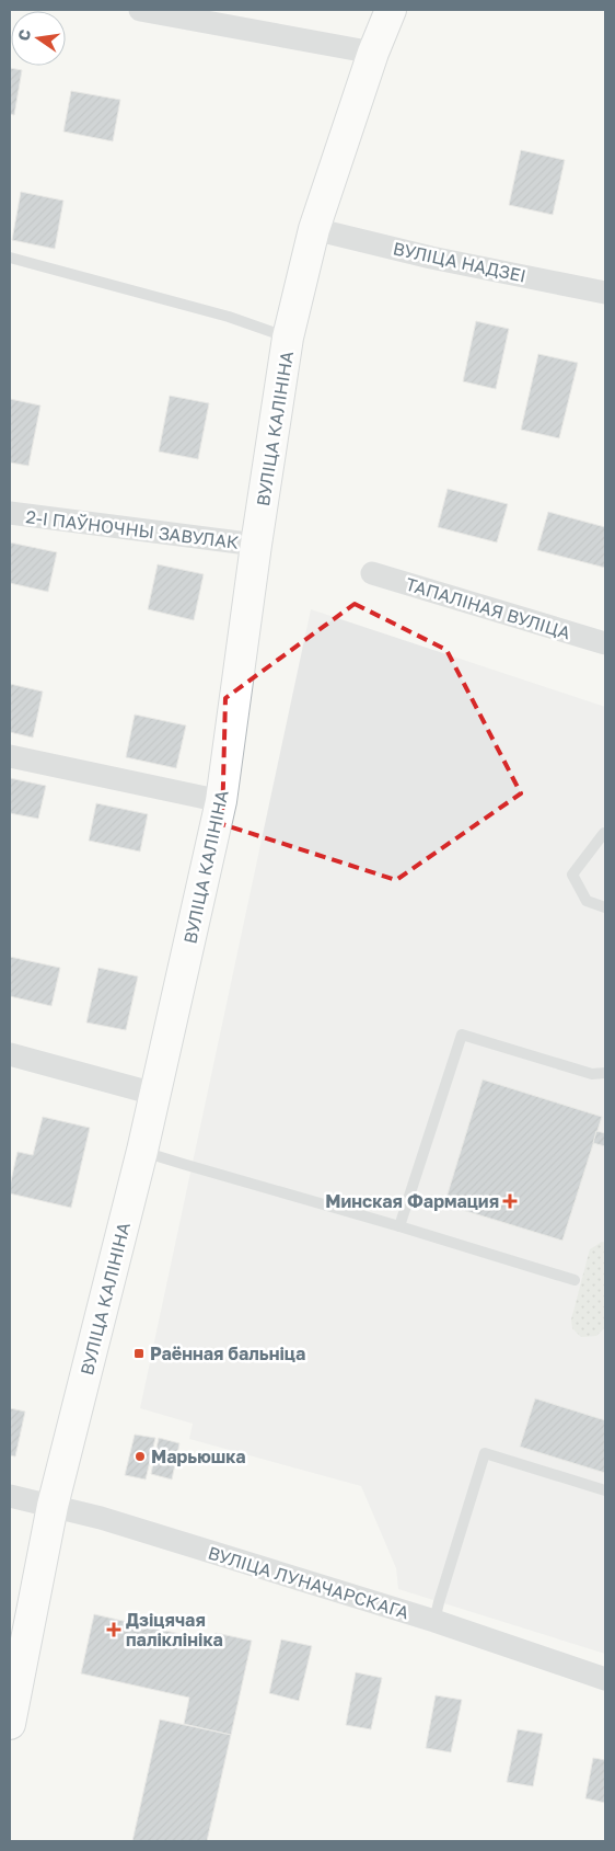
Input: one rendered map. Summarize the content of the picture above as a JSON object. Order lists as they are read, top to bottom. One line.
{"streets":{"main road":["ВУЛІЦА КАЛІНІНА"],"street":["ВУЛІЦА НАДЗЕІ","2-І ПАЎНОЧНЫ ЗАВУЛАК","ТАПАЛІНАЯ ВУЛІЦА","ВУЛІЦА ЛУНАЧАРСКАГА"]},"crossings":[["ВУЛІЦА НАДЗЕІ","ВУЛІЦА КАЛІНІНА"],["ВУЛІЦА КАЛІНІНА","2-І ПАЎНОЧНЫ ЗАВУЛАК"],["ВУЛІЦА КАЛІНІНА","ВУЛІЦА ЛУНАЧАРСКАГА"]],"places":{"health":["Минская Фармация","Дзіцячая паліклініка"],"transit":["Раённая бальніца"],"other":["Марьюшка"]},"north":"left"}
